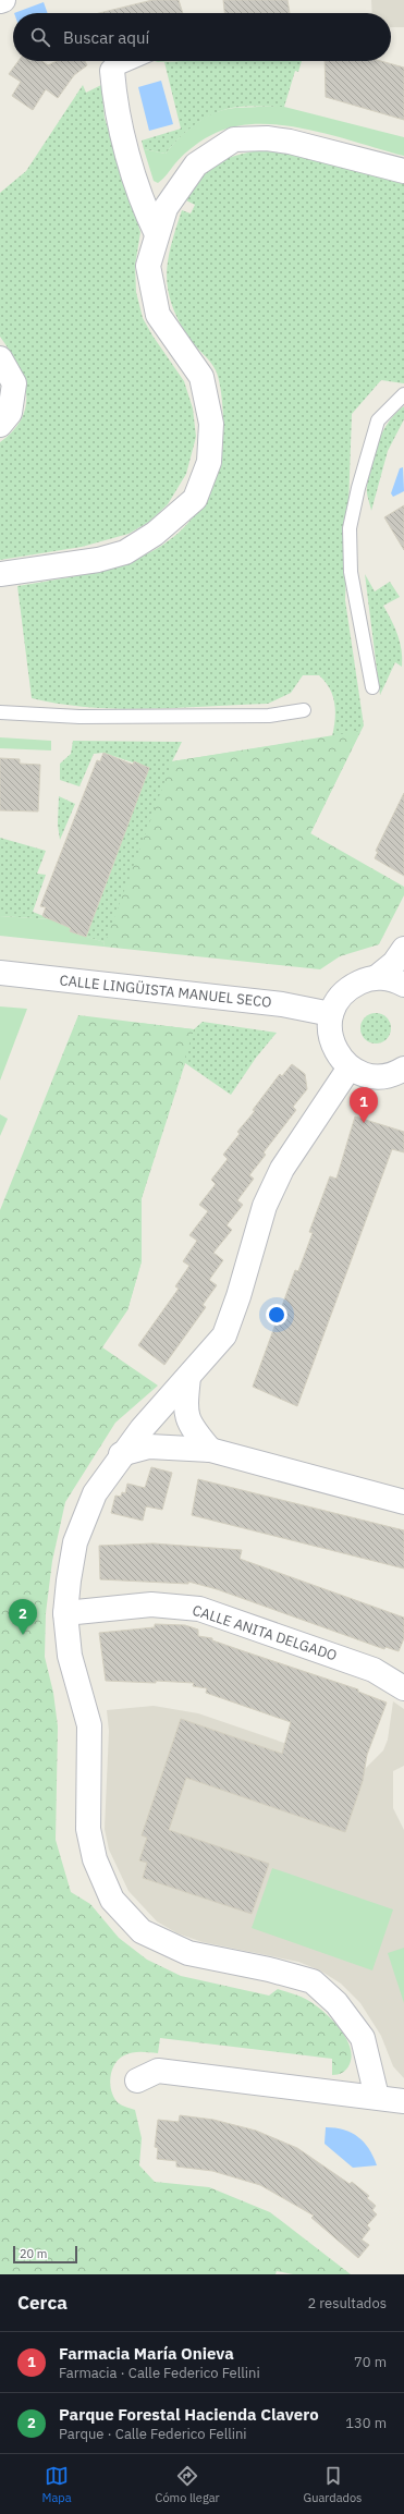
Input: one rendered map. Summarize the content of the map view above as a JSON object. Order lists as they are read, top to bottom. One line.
{"streets":{"street":["CALLE LINGÜISTA MANUEL SECO","CALLE ANITA DELGADO"]},"scale_bar":"20 m","page":{"search":"Buscar aquí","pins":["1","2"],"scale":"20 m","heading":["Cerca","2 resultados"],"list":[{"mark":"1","name":"Farmacia María Onieva","note":"Farmacia · Calle Federico Fellini","value":"70 m"},{"mark":"2","name":"Parque Forestal Hacienda Clavero","note":"Parque · Calle Federico Fellini","value":"130 m"}],"nav":["Mapa","Cómo llegar","Guardados"]}}
